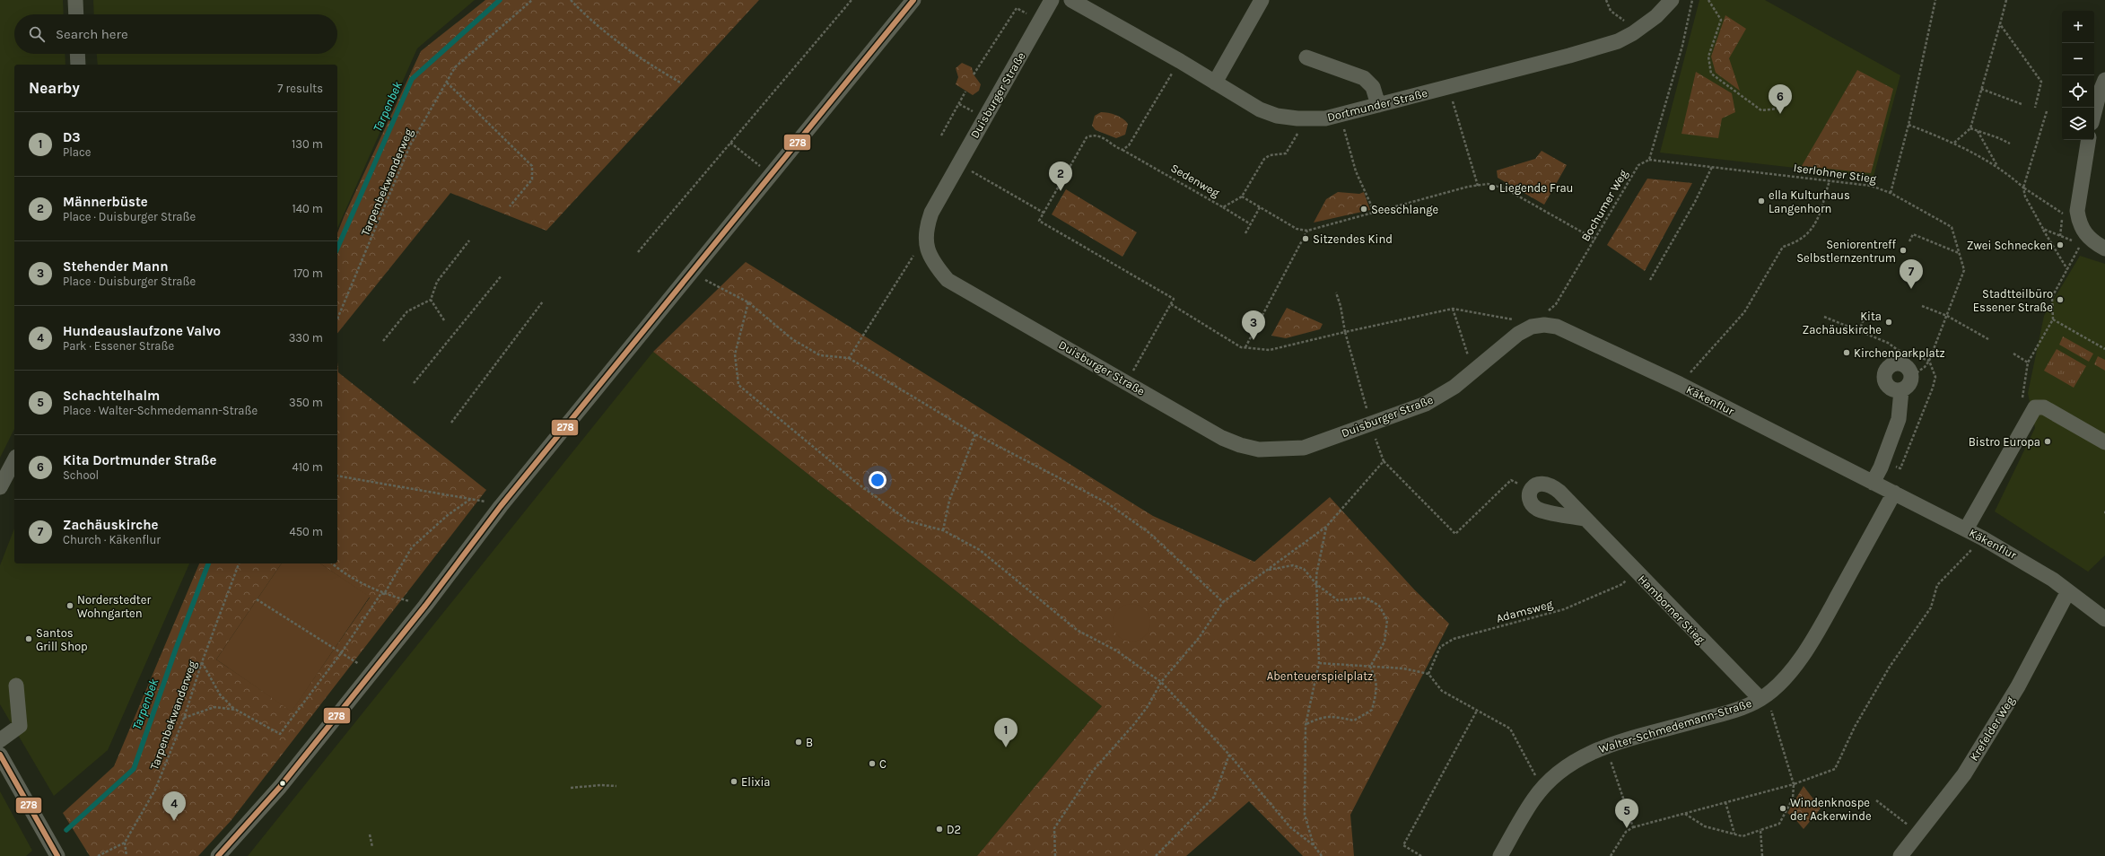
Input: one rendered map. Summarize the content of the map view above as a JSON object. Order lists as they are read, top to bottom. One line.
{"streets":{"street":["Duisburger Straße","Dortmunder Straße","Käkenflur","Hamborner Stieg","Walter-Schmedemann-Straße","Krefelder Weg"],"path":["Iserlohner Stieg","Sedenweg","Tarpenbekwanderweg","Bochumer Weg","Adamsweg"]},"crossings":[["Duisburger Straße","Bochumer Weg"],["Duisburger Straße","Käkenflur"],["Dortmunder Straße","Sedenweg"],["Iserlohner Stieg","Bochumer Weg"],["Bochumer Weg","Käkenflur"],["Käkenflur","Walter-Schmedemann-Straße"],["Käkenflur","Krefelder Weg"],["Hamborner Stieg","Adamsweg"],["Hamborner Stieg","Walter-Schmedemann-Straße"]],"water":["Tarpenbek"],"parks":["Abenteuerspielplatz"],"places":["Liegende Frau","ella Kulturhaus Langenhorn","Seeschlange","Sitzendes Kind","Zwei Schnecken","Seniorentreff Selbstlernzentrum","Stadtteilbüro Essener Straße","Kita Zachäuskirche","Kirchenparkplatz","Bistro Europa","Norderstedter Wohngarten","Santos Grill Shop","B","C","Elixia","Windenknospe der Ackerwinde","D2"],"lines":["transit line 278"],"page":{"map_buttons":["+","−"],"search":"Search here","heading":["Nearby","7 results"],"pins":["6","2","7","3","1","4","5"],"list":[{"mark":"1","name":"D3","note":"Place","value":"130 m"},{"mark":"2","name":"Männerbüste","note":"Place · Duisburger Straße","value":"140 m"},{"mark":"3","name":"Stehender Mann","note":"Place · Duisburger Straße","value":"170 m"},{"mark":"4","name":"Hundeauslaufzone Valvo","note":"Park · Essener Straße","value":"330 m"},{"mark":"5","name":"Schachtelhalm","note":"Place · Walter-Schmedemann-Straße","value":"350 m"},{"mark":"6","name":"Kita Dortmunder Straße","note":"School","value":"410 m"},{"mark":"7","name":"Zachäuskirche","note":"Church · Käkenflur","value":"450 m"}]}}
